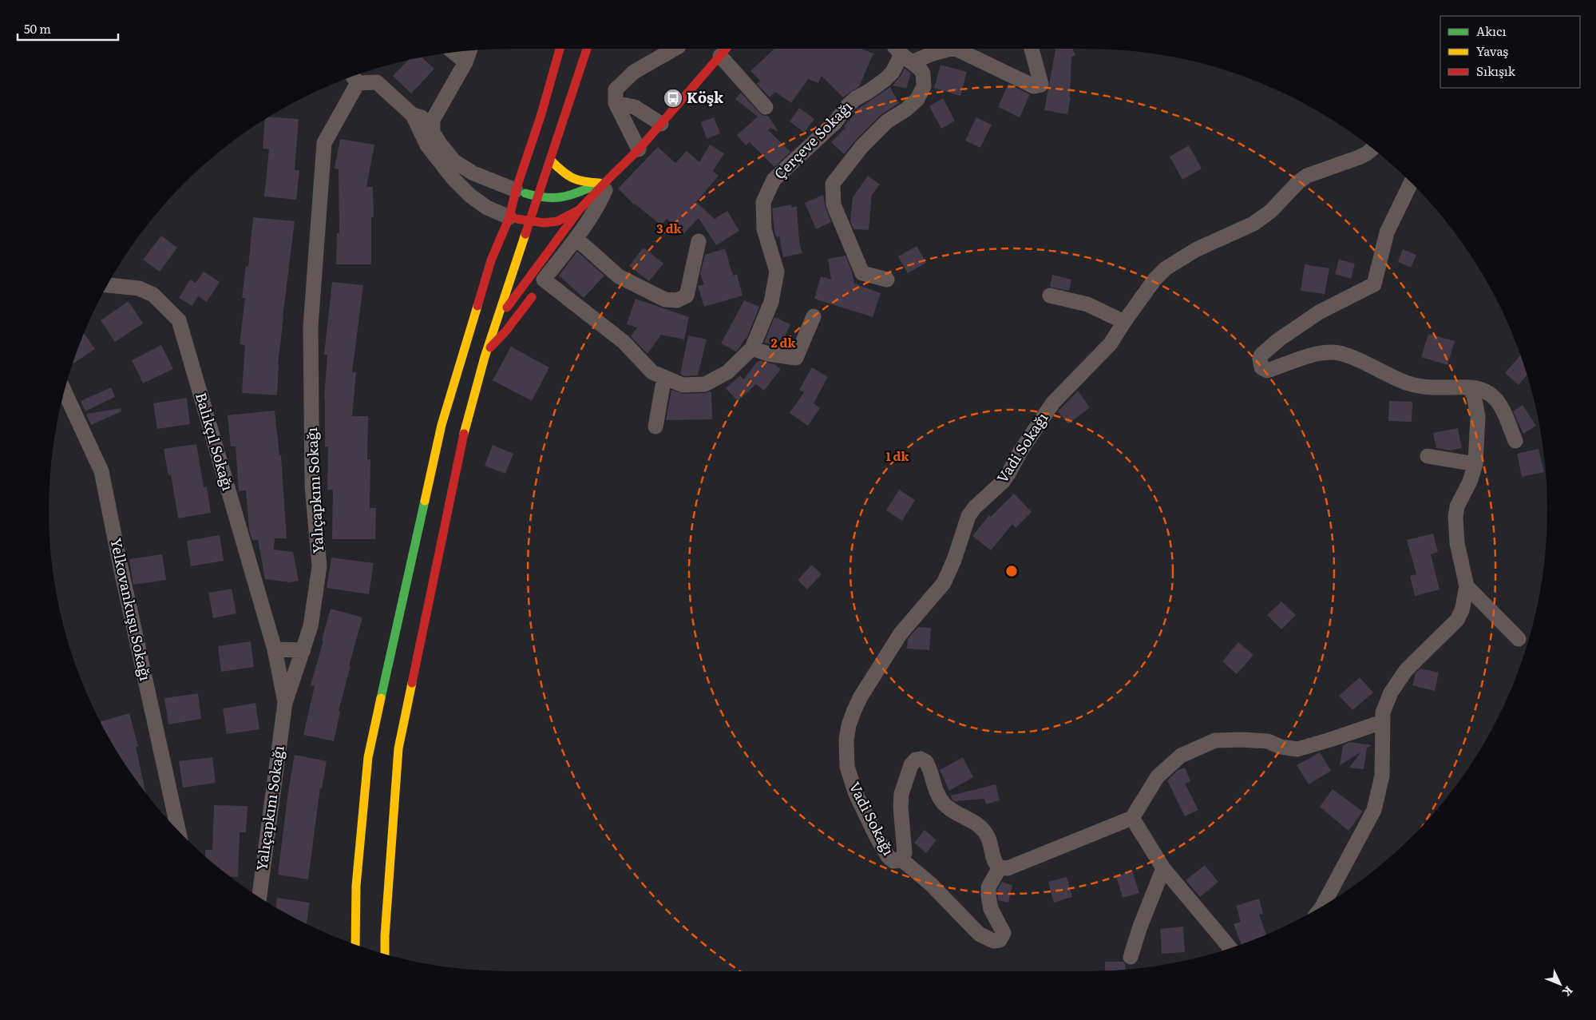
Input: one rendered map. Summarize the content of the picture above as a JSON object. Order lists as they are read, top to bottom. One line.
{"streets":{"street":["Çerçeve Sokağı","Balıkçıl Sokağı","Vadi Sokağı","Yalıçapkını Sokağı","Yelkovankuşu Sokağı"]},"crossings":[["Balıkçıl Sokağı","Yalıçapkını Sokağı"]],"places":{"bus stop":["Köşk"]},"legend":["Akıcı","Yavaş","Sıkışık"],"scale_bar":"50 m","north":"bottom right","rings":["3 dk","2 dk","1 dk"]}
